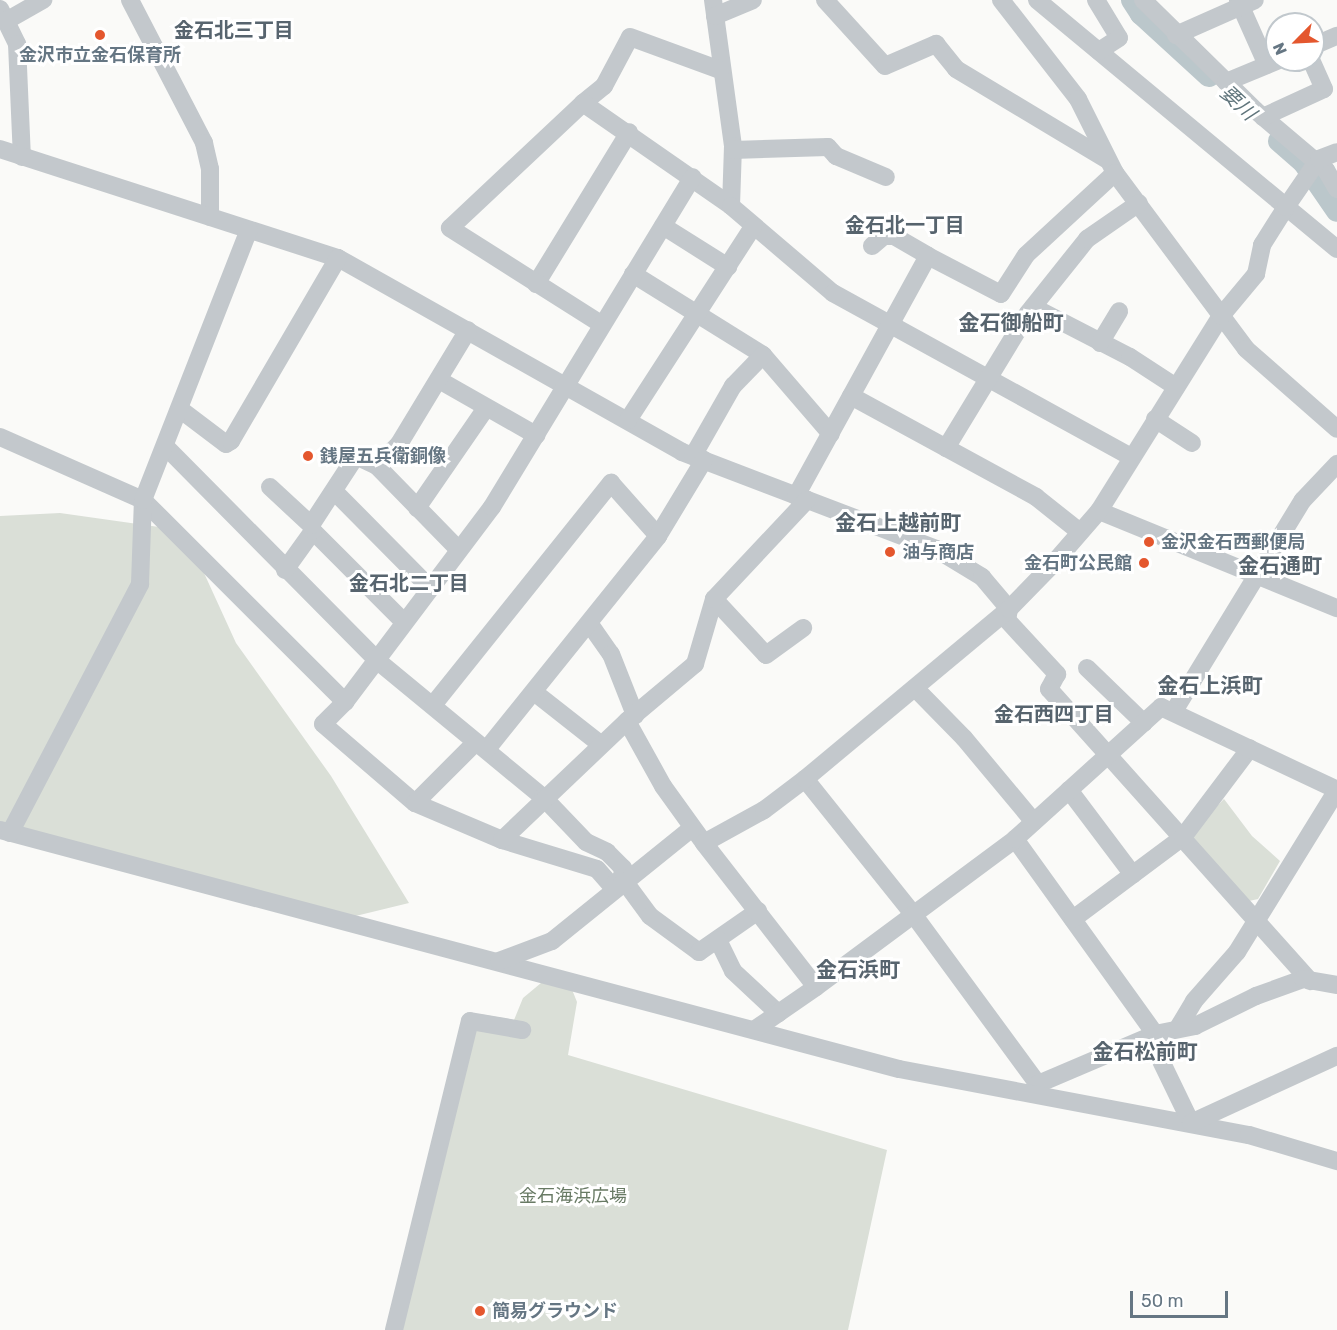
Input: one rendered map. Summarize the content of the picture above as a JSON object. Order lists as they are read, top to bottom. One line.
{"districts":["金石北三丁目","金石北一丁目","金石御船町","金石上越前町","金石通町","金石北二丁目","金石上浜町","金石西四丁目","金石浜町","金石松前町"],"water":["要川"],"parks":["金石海浜広場"],"places":["金沢市立金石保育所","銭屋五兵衛銅像","金沢金石西郵便局","油与商店","金石町公民館","簡易グラウンド"],"scale_bar":"50 m","north":"bottom left"}
